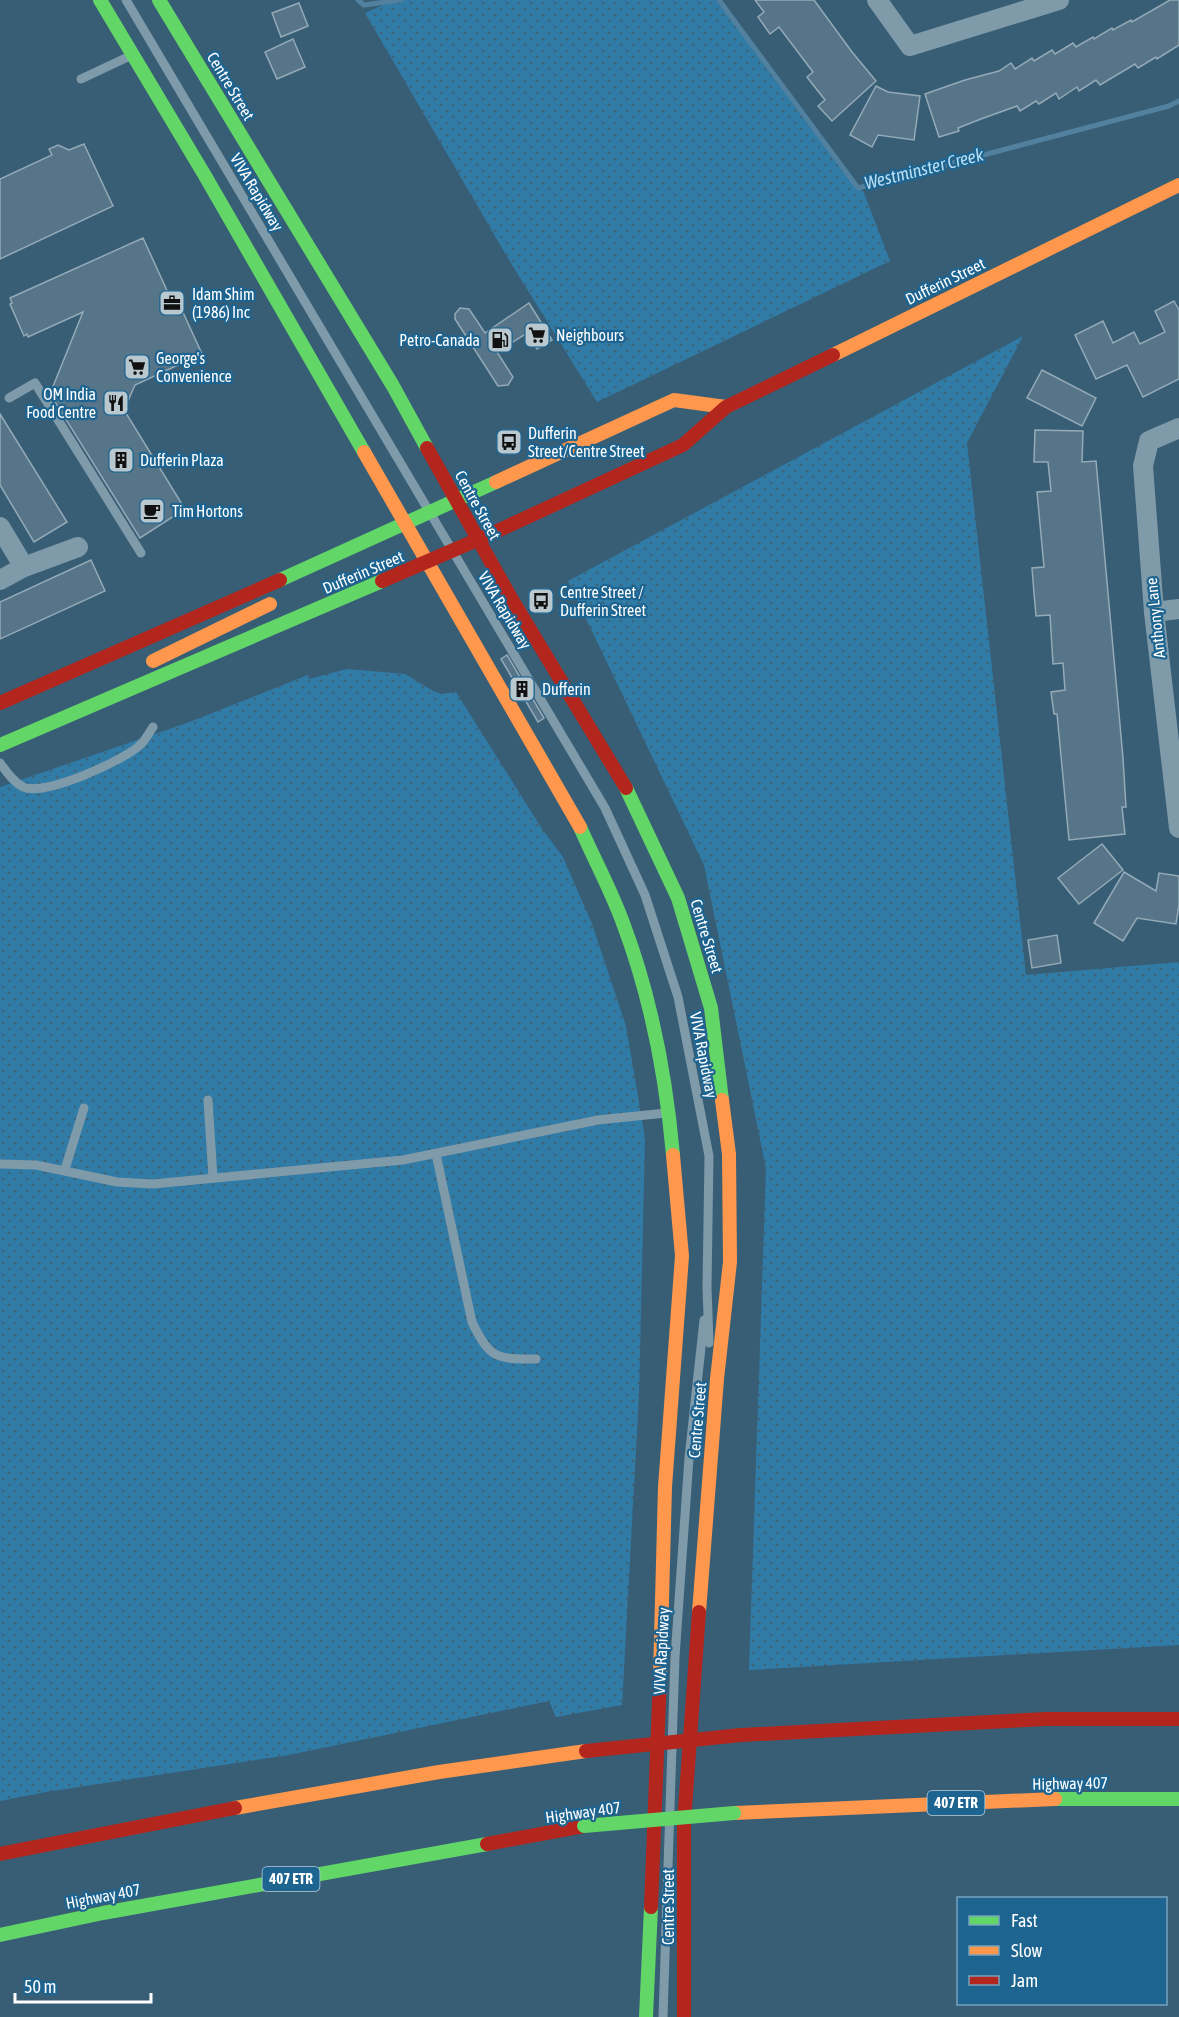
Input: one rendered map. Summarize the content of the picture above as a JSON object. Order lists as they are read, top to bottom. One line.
{"streets":{"main road":["Centre Street","Dufferin Street","Highway 407","407 ETR"],"street":["Anthony Lane"],"lane":["VIVA Rapidway"]},"crossings":[["Centre Street","VIVA Rapidway"],["Centre Street","Dufferin Street"],["VIVA Rapidway","Dufferin Street"]],"water":["Westminster Creek"],"places":{"office":["Idam Shim (1986) Inc"],"supermarket":["Neighbours","George's Convenience"],"fuel station":["Petro-Canada"],"restaurant":["OM India Food Centre"],"bus stop":["Dufferin Street/Centre Street","Centre Street / Dufferin Street"],"building":["Dufferin Plaza","Dufferin"],"cafe":["Tim Hortons"]},"legend":["Fast","Slow","Jam"],"scale_bar":"50 m"}
